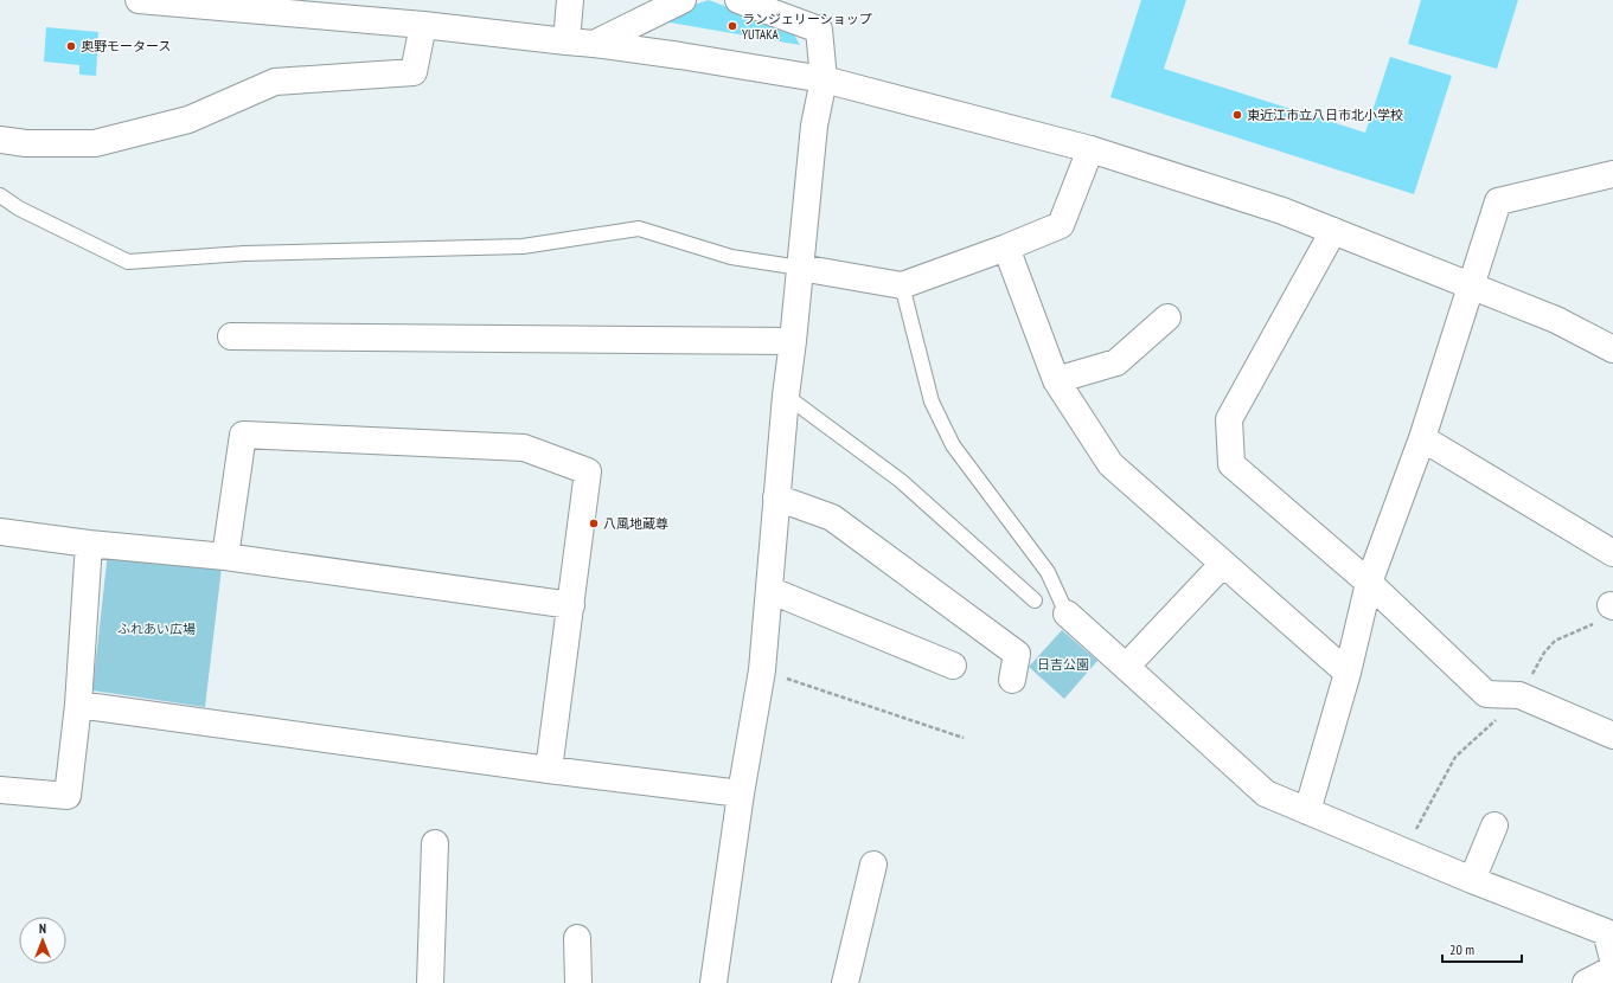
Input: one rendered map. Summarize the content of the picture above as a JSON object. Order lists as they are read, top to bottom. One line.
{"parks":["ふれあい広場","日吉公園"],"places":["ランジェリーショップ YUTAKA","奥野モータース","東近江市立八日市北小学校","八風地蔵尊"],"scale_bar":"20 m","north":"top"}
